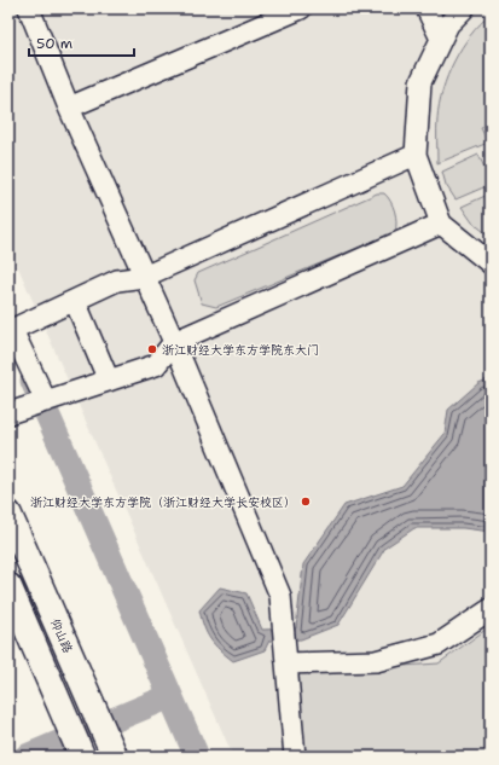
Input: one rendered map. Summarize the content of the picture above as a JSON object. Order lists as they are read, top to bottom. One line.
{"streets":{"main road":["仰山路"]},"places":["浙江财经大学东方学院东大门","浙江财经大学东方学院（浙江财经大学长安校区）"],"scale_bar":"50 m"}
